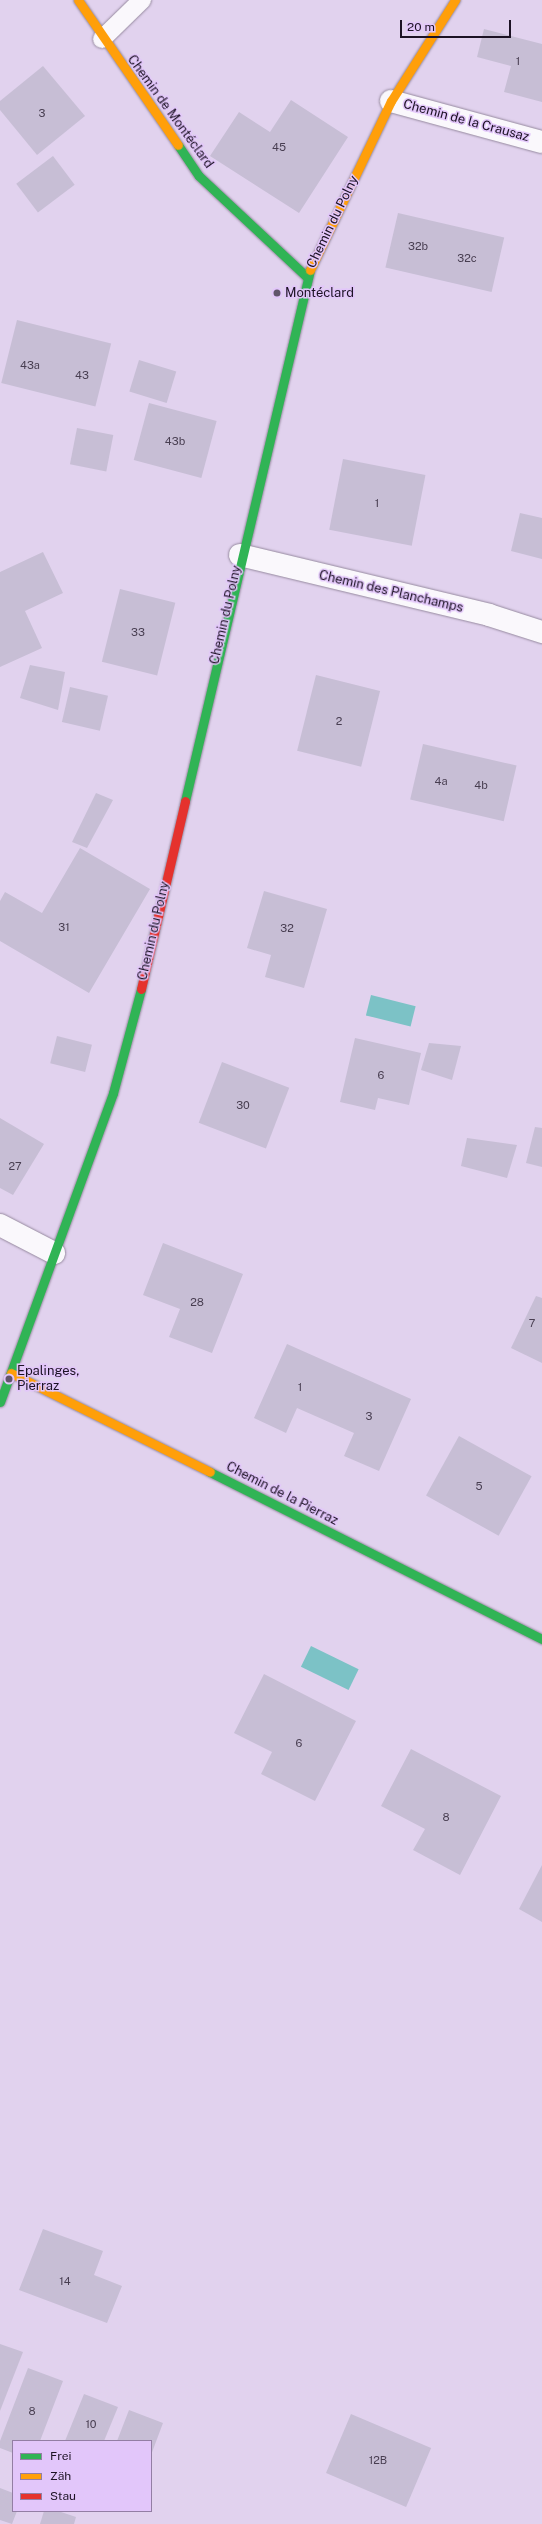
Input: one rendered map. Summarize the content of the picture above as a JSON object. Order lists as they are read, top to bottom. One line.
{"streets":{"street":["Chemin de Montéclard","Chemin de la Crausaz","Chemin du Polny","Chemin des Planchamps","Chemin de la Pierraz"]},"crossings":[["Chemin de Montéclard","Chemin du Polny"],["Chemin de la Crausaz","Chemin du Polny"],["Chemin du Polny","Chemin des Planchamps"],["Chemin du Polny","Chemin de la Pierraz"]],"places":["Montéclard","Epalinges, Pierraz"],"house_numbers":["1","3","45","32b","32c","43a","43","43b","1","33","2","4a","4b","31","32","6","30","27","28","7","1","3","5","6","8","14","8","10","12B"],"legend":["Frei","Zäh","Stau"],"scale_bar":"20 m"}
